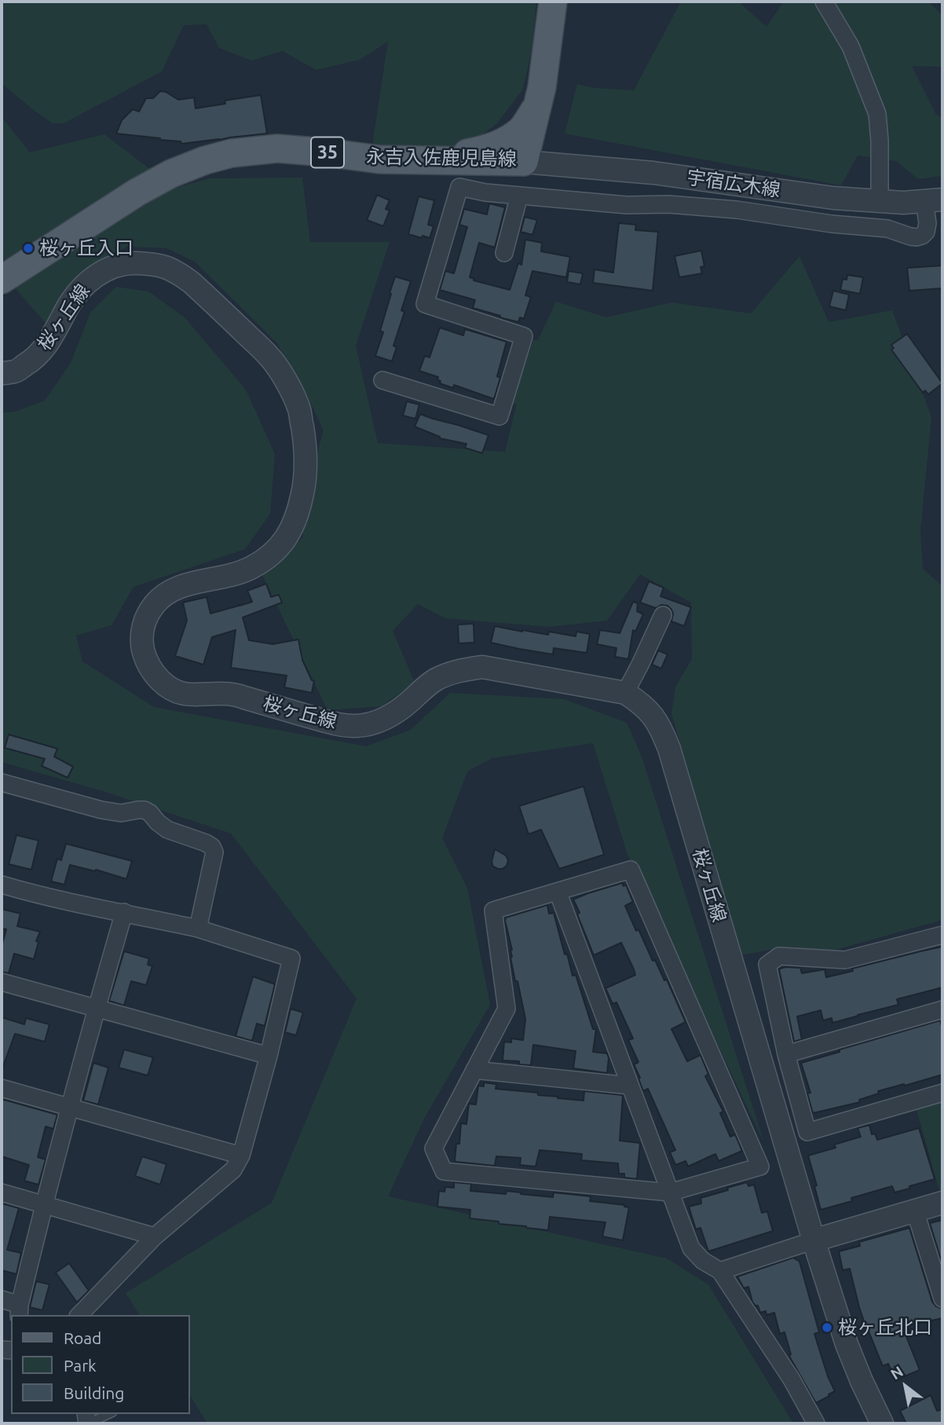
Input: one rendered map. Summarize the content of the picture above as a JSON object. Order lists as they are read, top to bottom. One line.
{"streets":{"main road":["35","永吉入佐鹿児島線"],"street":["宇宿広木線","桜ヶ丘線"]},"crossings":[["永吉入佐鹿児島線","宇宿広木線"]],"places":["桜ヶ丘入口","桜ヶ丘北口"],"legend":["Road","Park","Building"],"north":"top left"}
